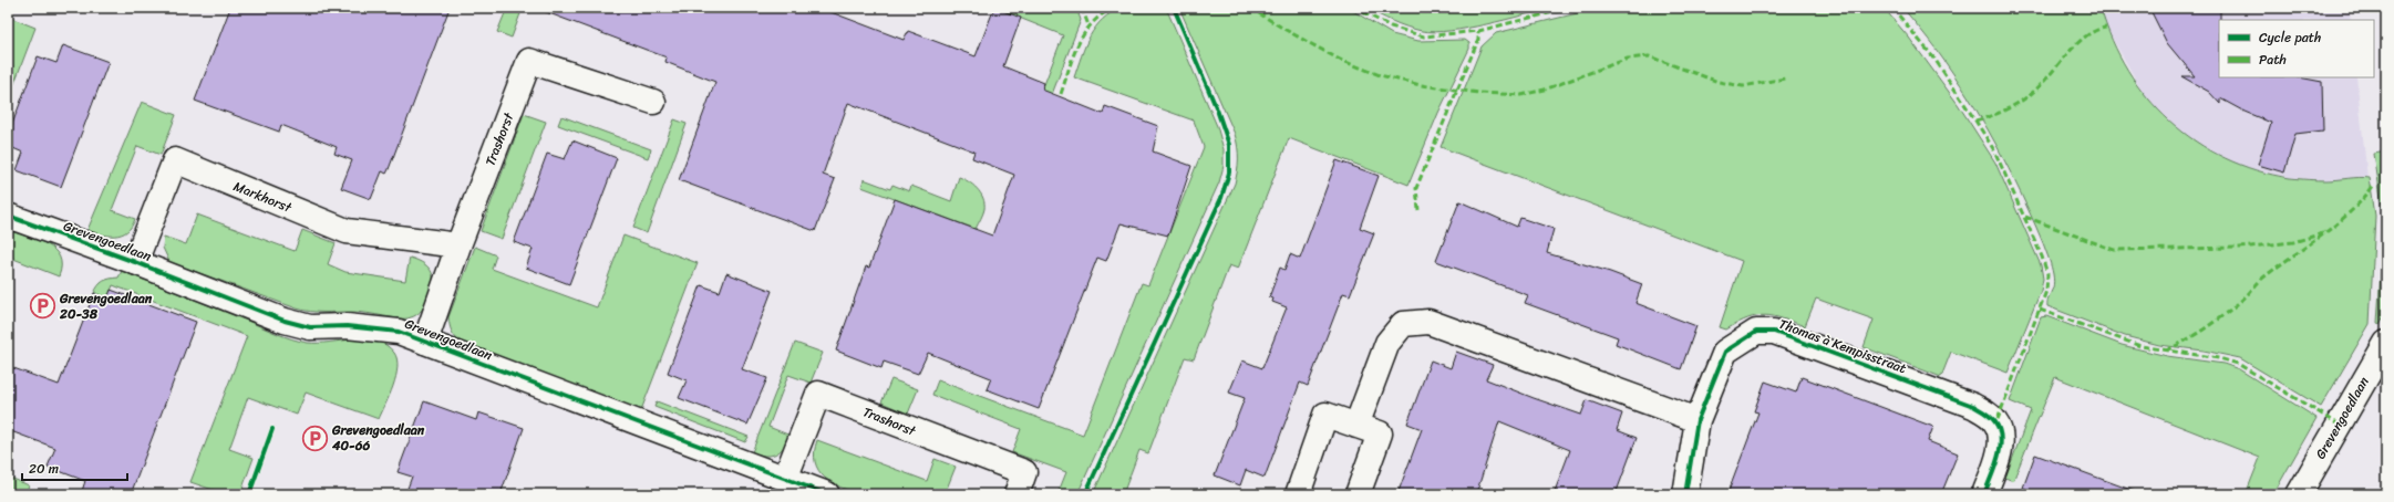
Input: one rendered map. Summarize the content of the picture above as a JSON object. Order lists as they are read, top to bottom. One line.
{"streets":{"street":["Trashorst","Markhorst","Grevengoedlaan","Thomas à Kempisstraat"]},"crossings":[["Trashorst","Markhorst"],["Trashorst","Grevengoedlaan"],["Markhorst","Grevengoedlaan"]],"places":{"parking":["Grevengoedlaan 20-38","Grevengoedlaan 40-66"]},"legend":["Cycle path","Path"],"scale_bar":"20 m"}
